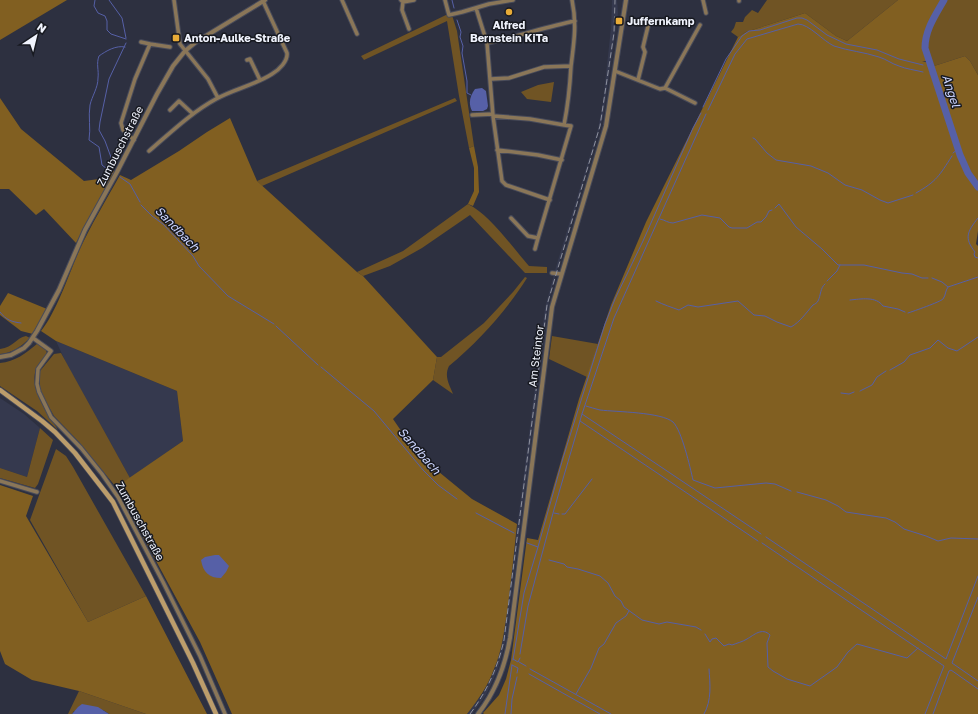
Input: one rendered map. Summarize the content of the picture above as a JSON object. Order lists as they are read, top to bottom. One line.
{"streets":{"street":["Zumbuschstraße","Am Steintor"]},"water":["Angel","Sandbach"],"places":{"other":["Alfred Bernstein KiTa"],"transit":["Juffernkamp","Anton-Aulke-Straße"]},"north":"top right"}
